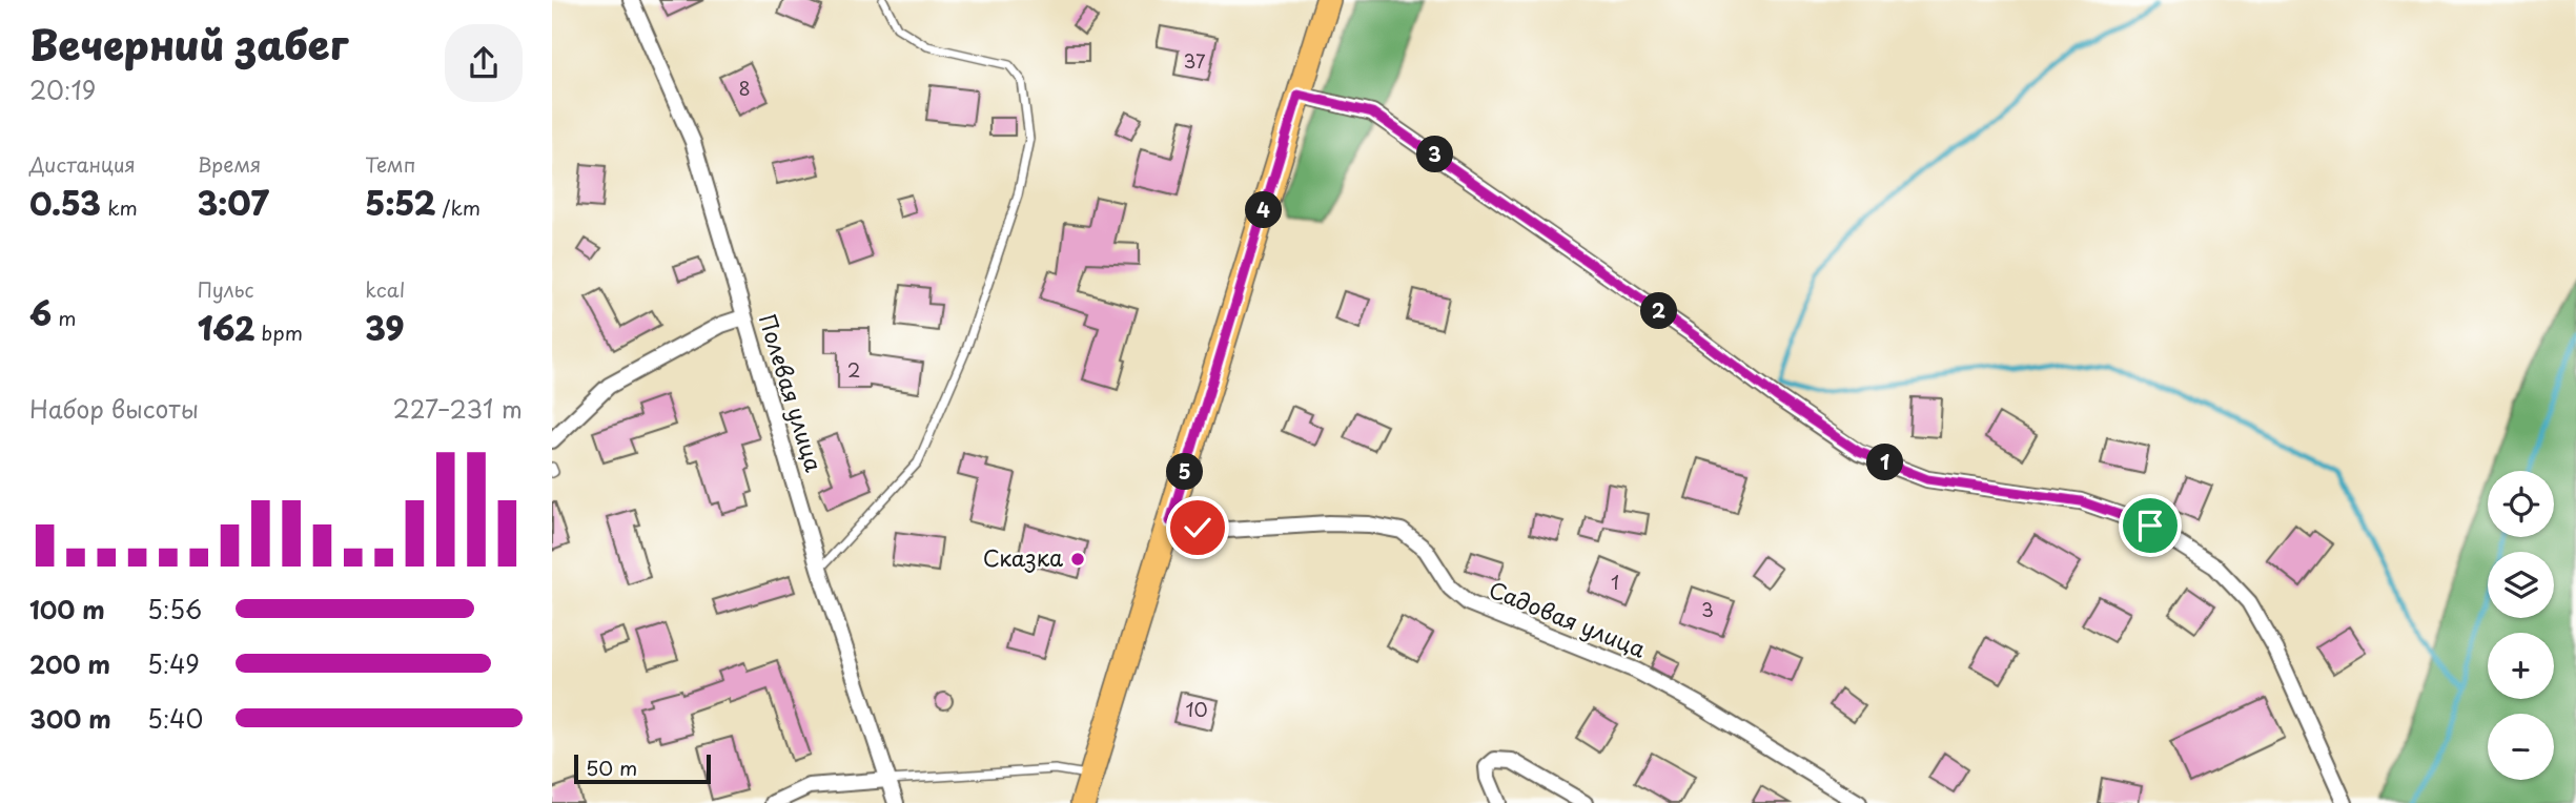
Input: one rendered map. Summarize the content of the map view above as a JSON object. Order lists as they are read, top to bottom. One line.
{"streets":{"street":["Полевая улица","Садовая улица"]},"places":["Сказка"],"house_numbers":["37","8","2","1","3","10"],"scale_bar":"50 m","page":{"heading":["Вечерний забег","20:19"],"stats":[["Дистанция","0.53 km"],["Время","3:07"],["Темп","5:52 /km"],["6 m"],["Пульс","162 bpm"],["kcal","39"]],"pins":["3","4","2","1","5"],"chart":["Набор высоты","227–231 m"],"map_buttons":["+","−"],"list":[{"name":"100 m","note":"5:56"},{"name":"200 m","note":"5:49"},{"name":"300 m","note":"5:40"}],"scale":"50 m"}}
